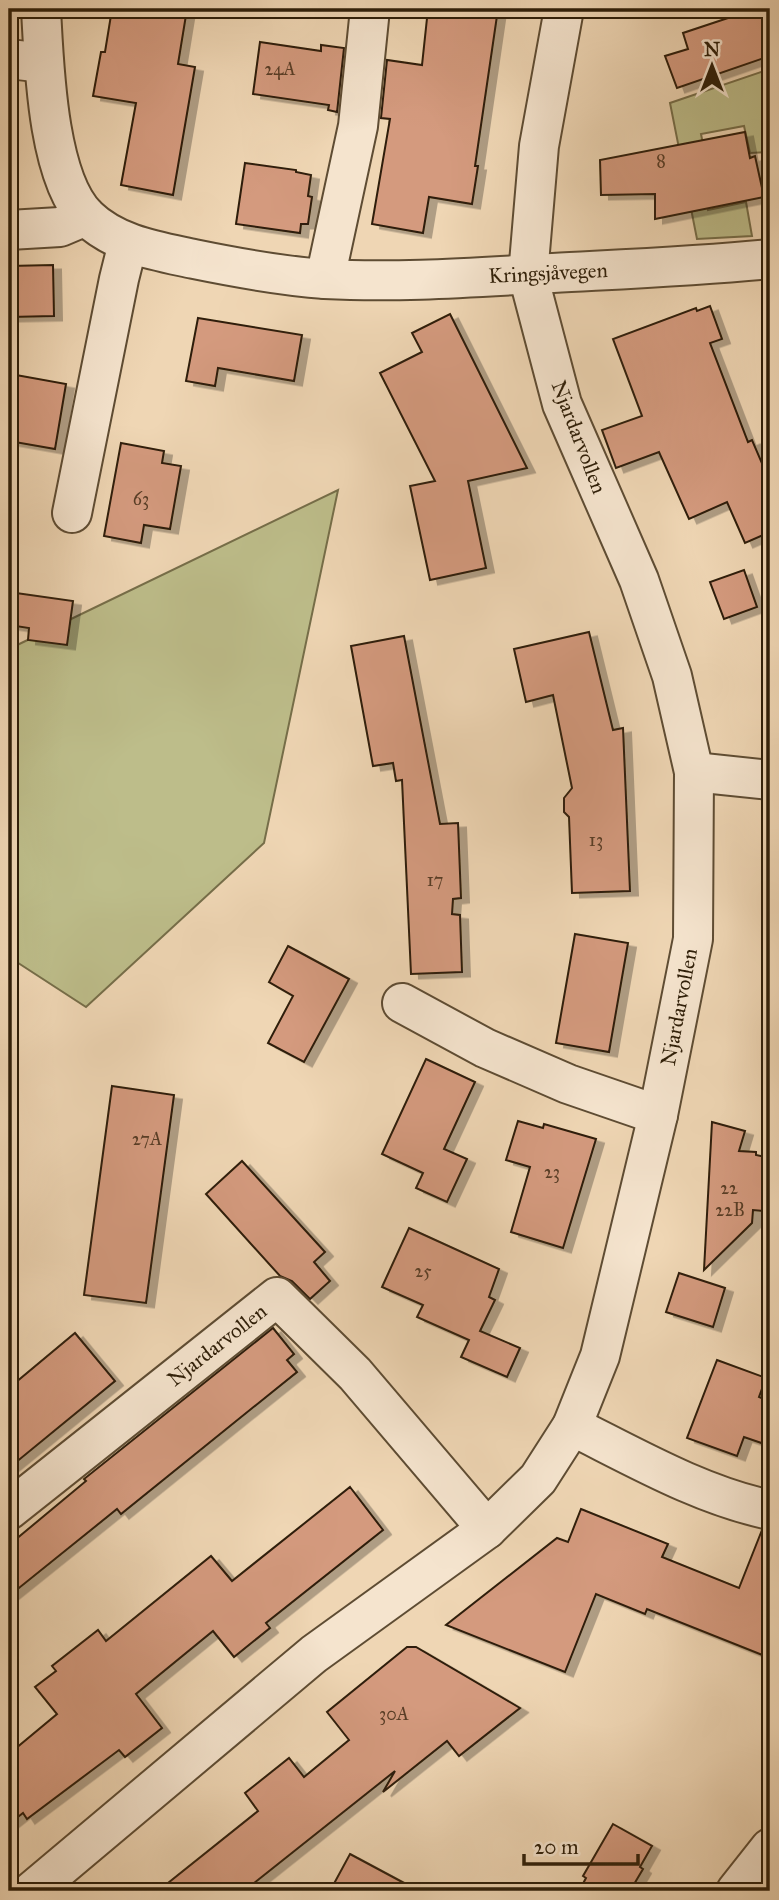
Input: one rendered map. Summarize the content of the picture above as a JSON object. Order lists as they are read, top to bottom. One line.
{"streets":{"street":["Kringsjåvegen","Njardarvollen"]},"crossings":[["Kringsjåvegen","Njardarvollen"]],"house_numbers":["24A","8","63","13","17","27A","23","22","22B","25","30A"],"scale_bar":"20 m","north":"top"}
